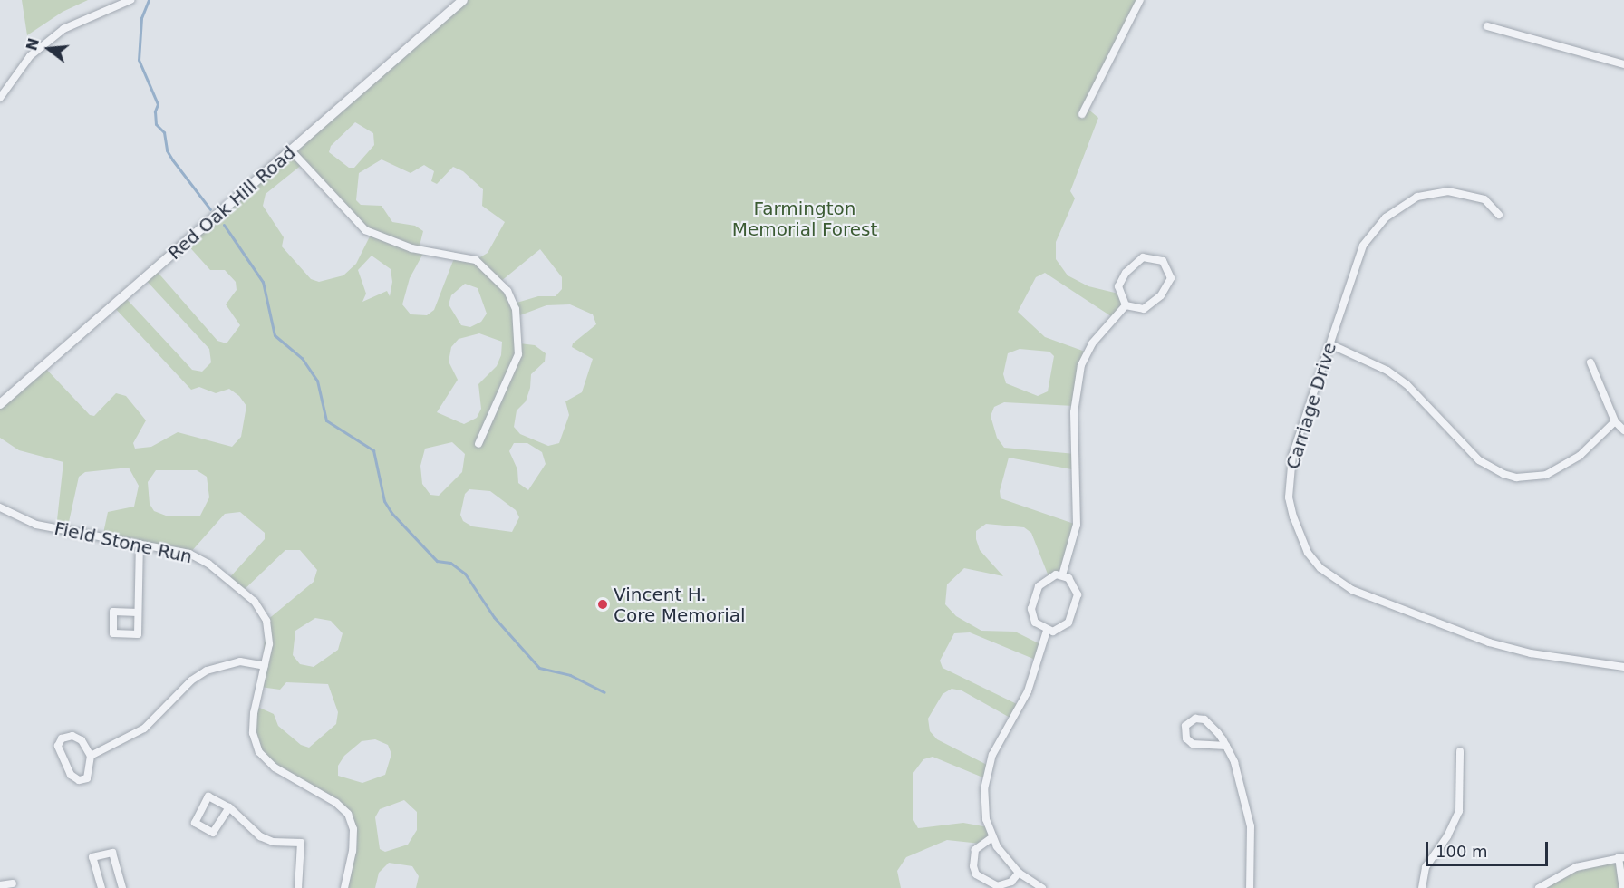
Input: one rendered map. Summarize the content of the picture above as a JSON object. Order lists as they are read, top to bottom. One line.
{"streets":{"street":["Red Oak Hill Road","Carriage Drive","Field Stone Run"]},"parks":["Farmington Memorial Forest"],"places":["Vincent H. Core Memorial"],"scale_bar":"100 m","north":"left"}
